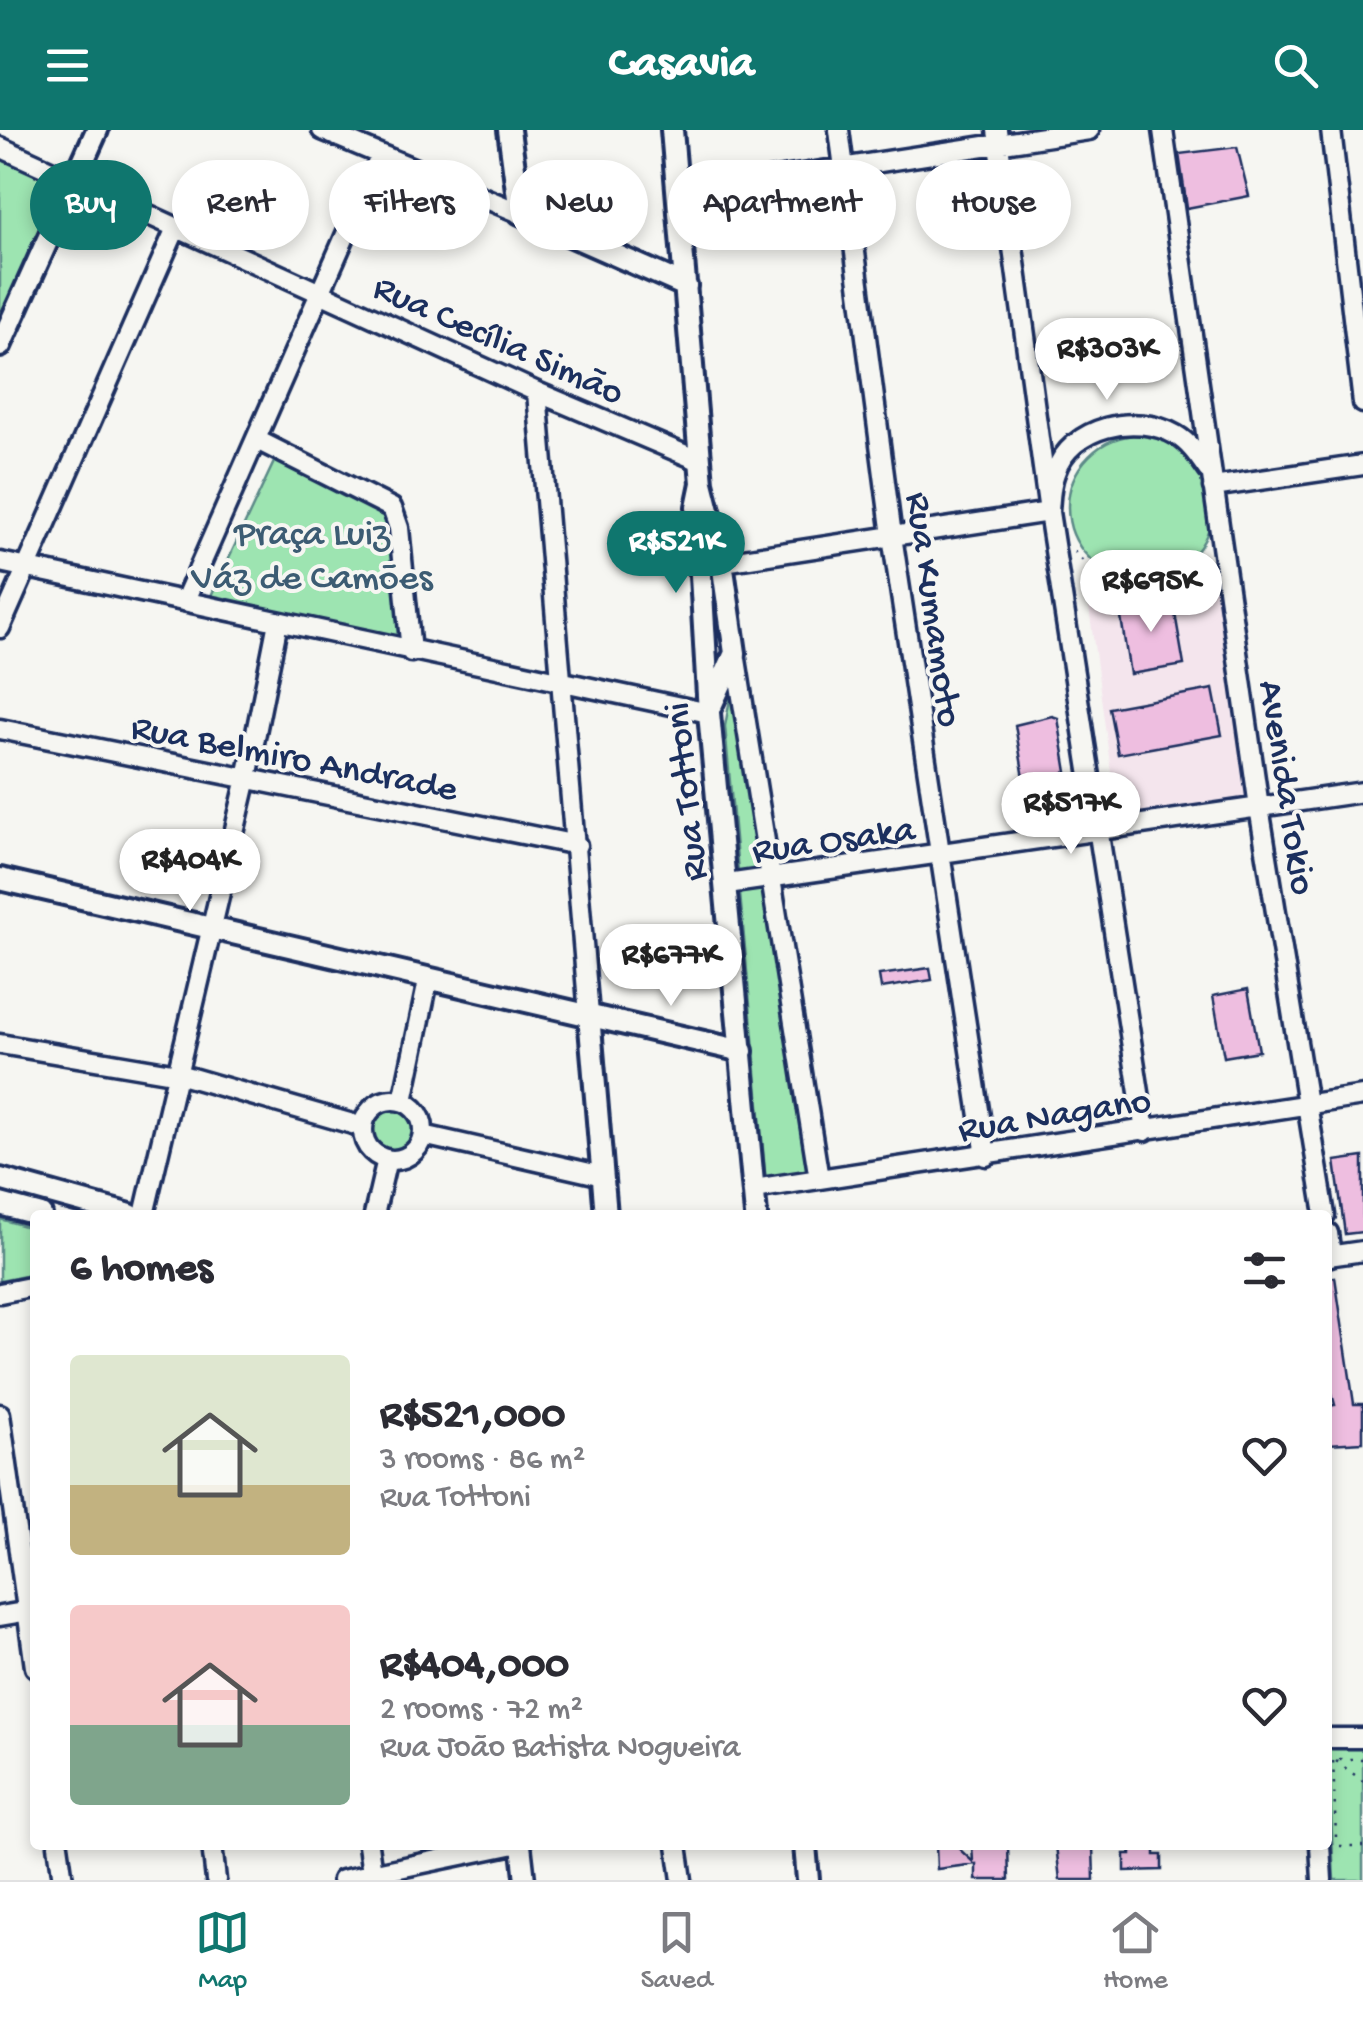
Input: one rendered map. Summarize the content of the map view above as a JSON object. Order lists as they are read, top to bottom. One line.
{"streets":{"street":["Rua Cecília Simão","Rua Kumamoto","Rua Belmiro Andrade","Avenida Tokio","Rua Tottoni","Rua Osaka","Rua Nagano"]},"crossings":[["Rua Cecília Simão","Rua Tottoni"],["Rua Kumamoto","Rua Osaka"],["Rua Kumamoto","Rua Nagano"],["Avenida Tokio","Rua Osaka"],["Avenida Tokio","Rua Nagano"],["Rua Tottoni","Rua Osaka"],["Rua Tottoni","Rua Nagano"]],"parks":["Praça Luiz Váz de Camões"],"page":{"header":"Casavia","chip":["Buy","Rent","Filters","New","Apartment","House"],"price":["R$303K","R$521K","R$695K","R$517K","R$404K","R$677K"],"heading":"6 homes","list":[{"name":"R$521,000","note":"3 rooms · 86 m² · Rua Tottoni"},{"name":"R$404,000","note":"2 rooms · 72 m² · Rua João Batista Nogueira"}],"tabs":["Map","Saved","Home"]}}
